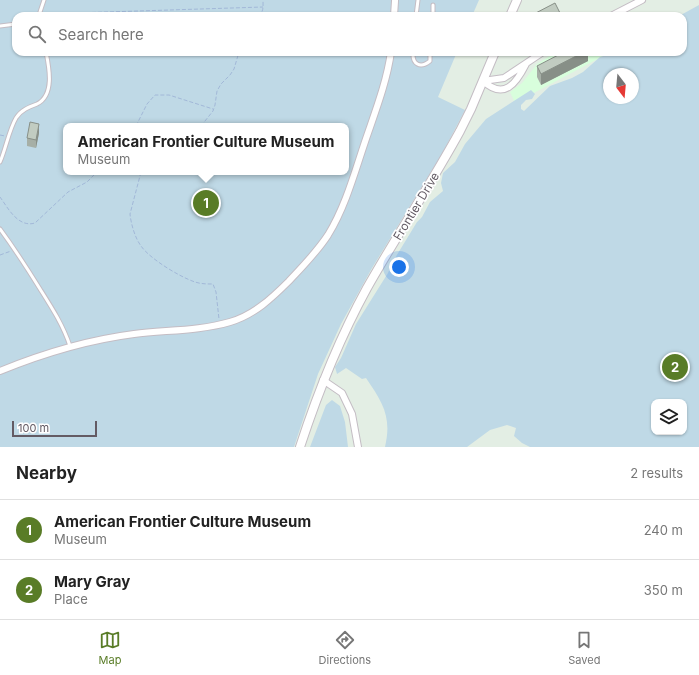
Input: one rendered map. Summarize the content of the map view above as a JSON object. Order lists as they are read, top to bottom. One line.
{"streets":{"street":["Frontier Drive"]},"scale_bar":"100 m","north":"bottom","page":{"search":"Search here","popup":["American Frontier Culture Museum","Museum"],"pins":["1","2"],"scale":"100 m","heading":["Nearby","2 results"],"list":[{"mark":"1","name":"American Frontier Culture Museum","note":"Museum","value":"240 m"},{"mark":"2","name":"Mary Gray","note":"Place","value":"350 m"}],"nav":["Map","Directions","Saved"]}}
